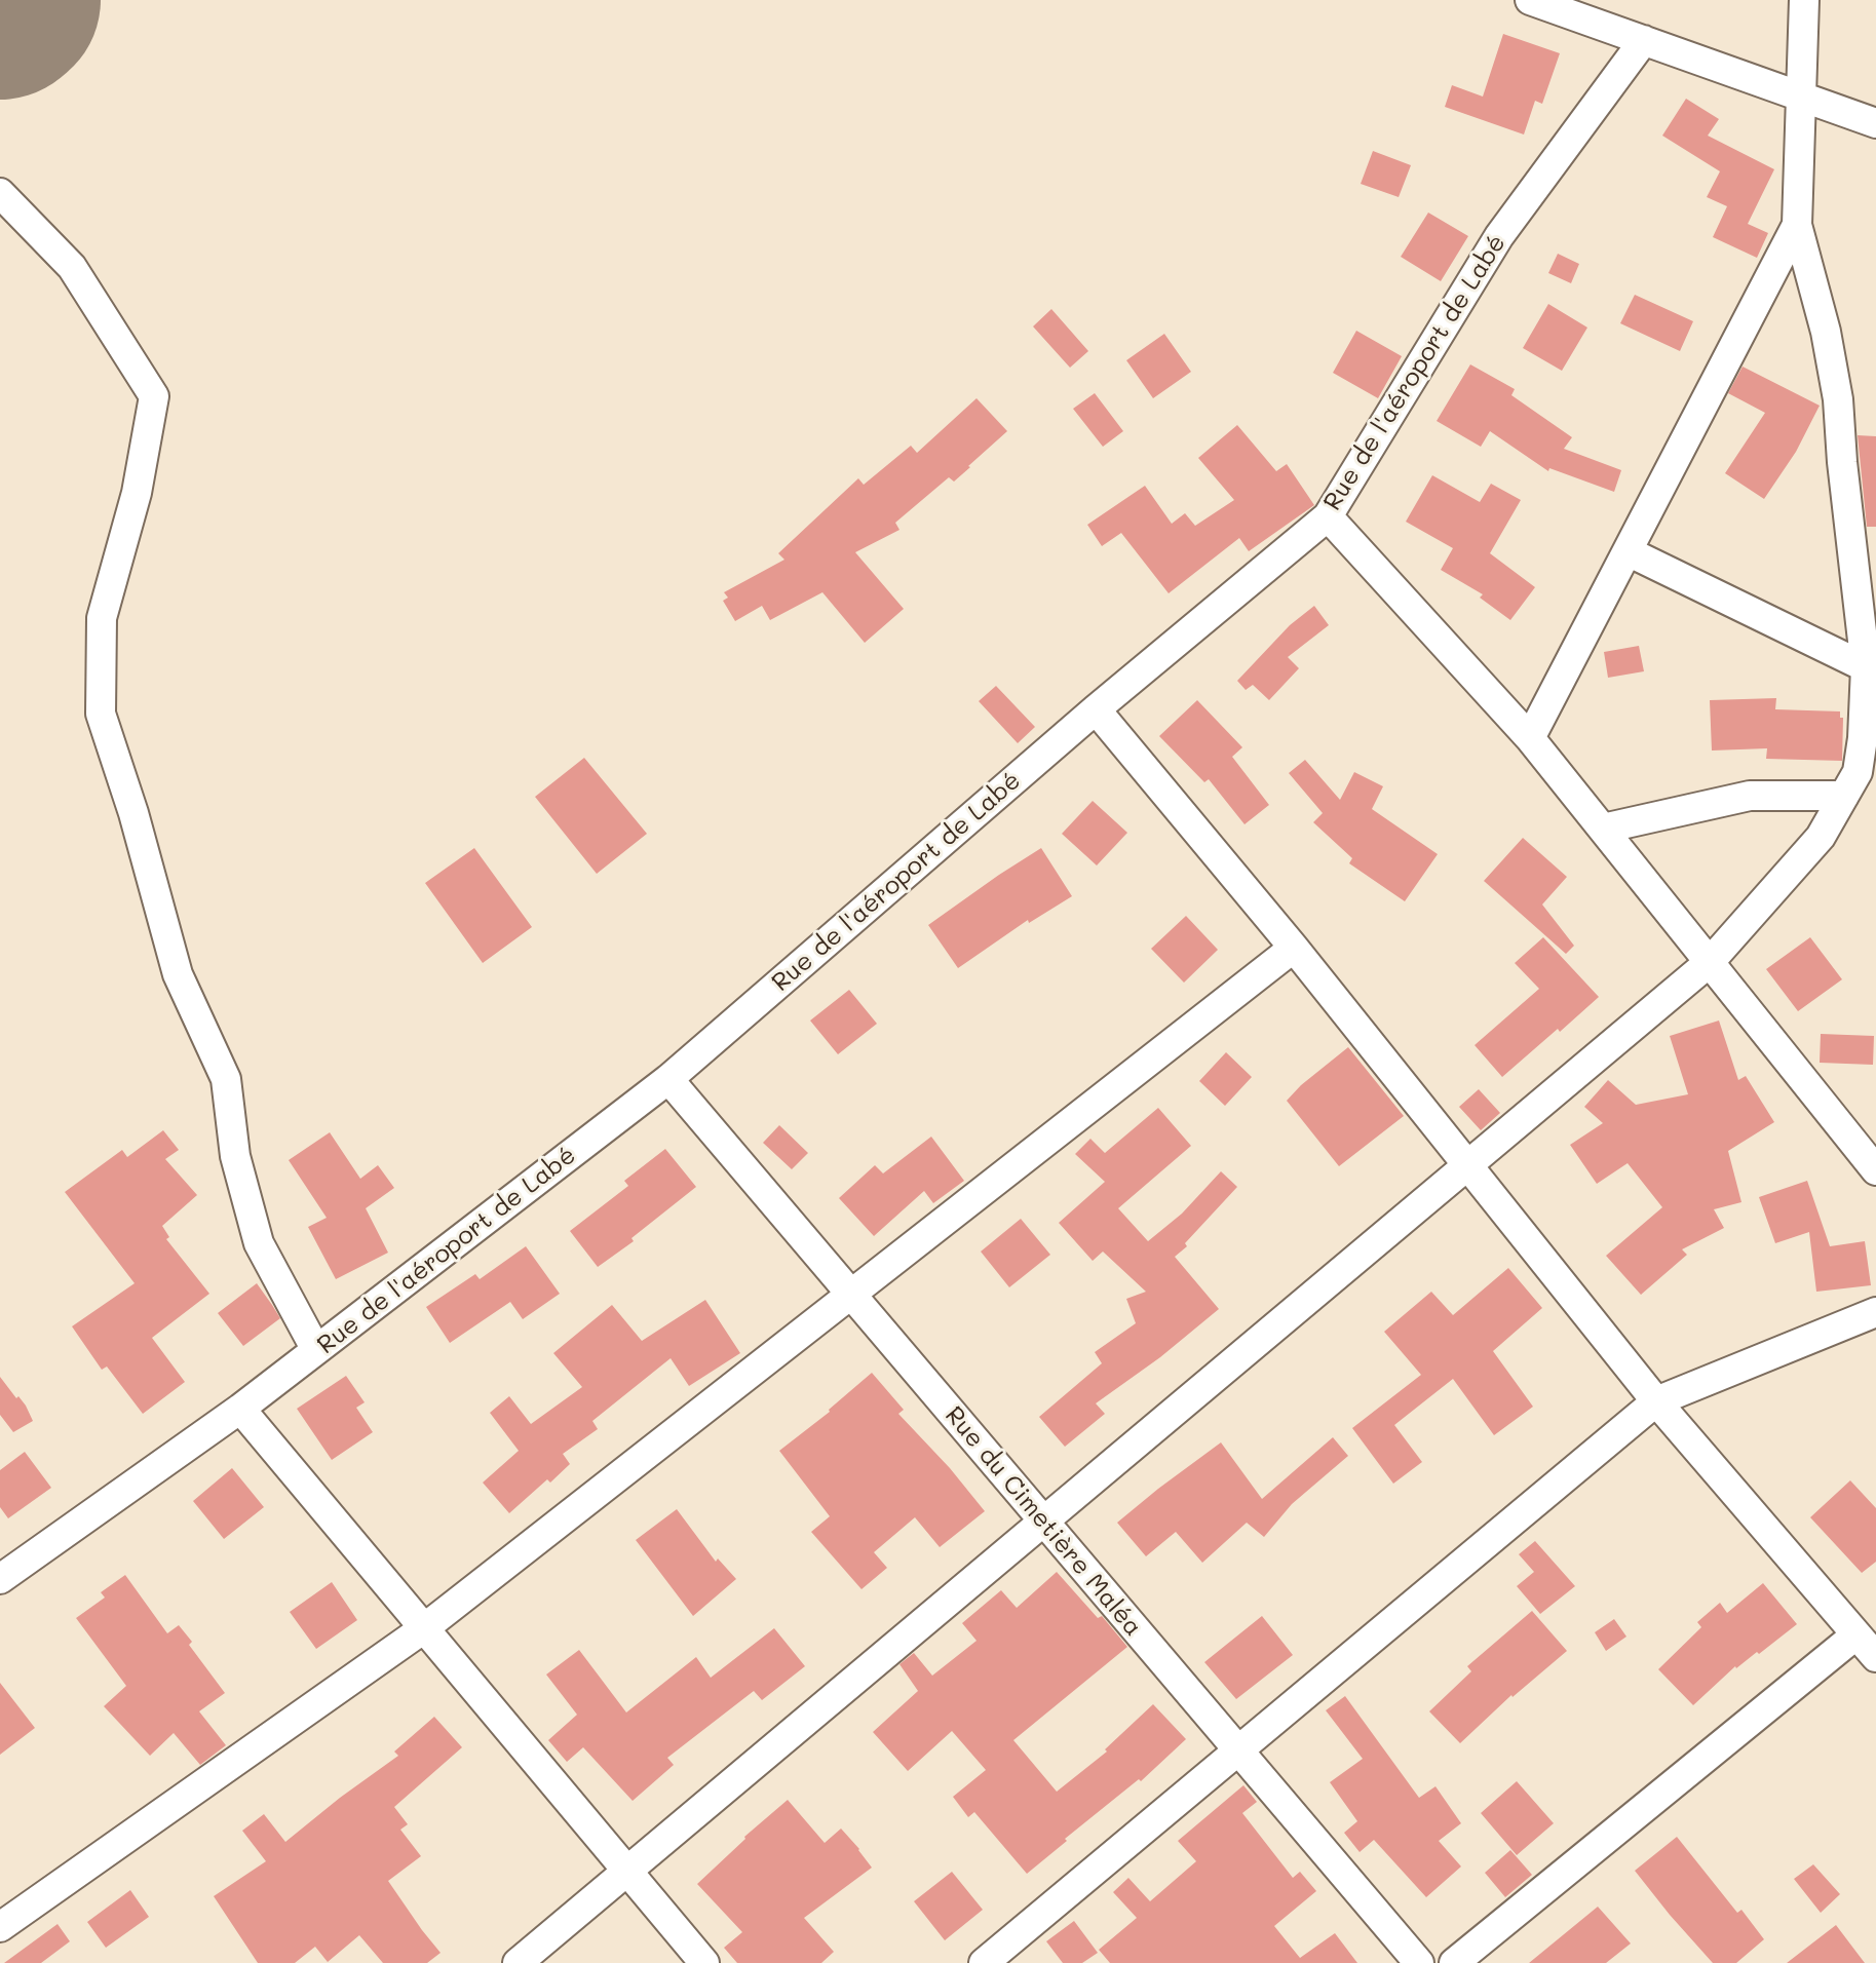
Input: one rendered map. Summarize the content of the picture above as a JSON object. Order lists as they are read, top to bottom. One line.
{"streets":{"street":["Rue de l'aéroport de Labé","Rue du Cimetière Maléa"]},"crossings":[["Rue de l'aéroport de Labé","Rue du Cimetière Maléa"]]}
